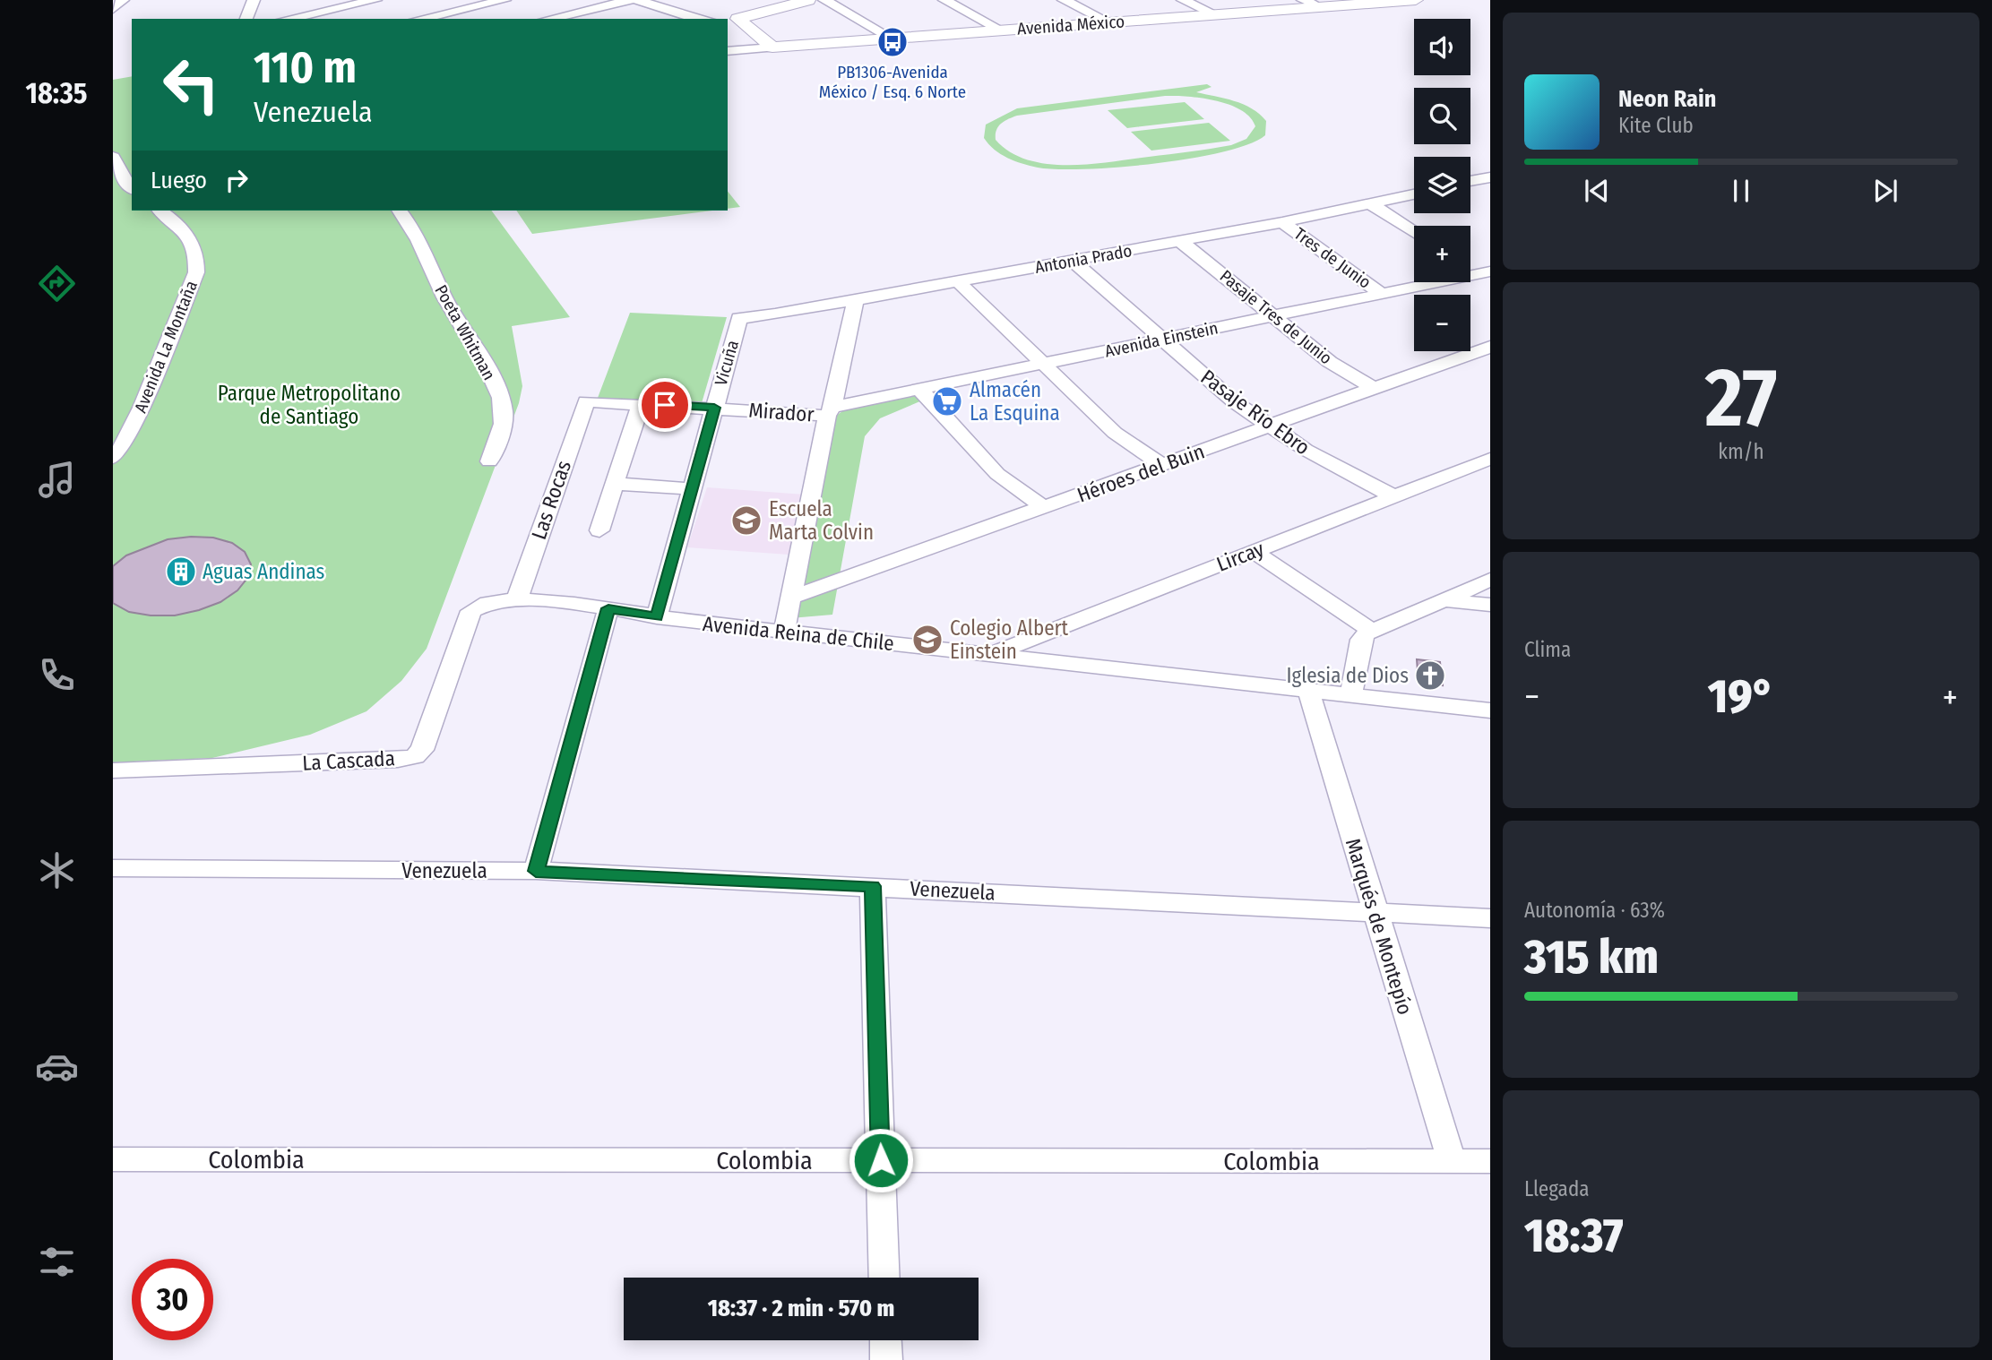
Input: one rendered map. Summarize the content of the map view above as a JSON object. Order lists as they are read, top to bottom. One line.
{"streets":{"street":["Avenida México","Tres de Junio","Antonia Prado","Pasaje Tres de Junio","Poeta Whitman","Avenida Einstein","Avenida La Montaña","Vicuña","Mirador","Pasaje Río Ebro","Héroes del Buin","Las Rocas","Lircay","Avenida Reina de Chile","La Cascada","Venezuela","Marqués de Montepío","Colombia"]},"crossings":[["Tres de Junio","Antonia Prado"],["Tres de Junio","Avenida Einstein"],["Antonia Prado","Pasaje Tres de Junio"],["Antonia Prado","Vicuña"],["Antonia Prado","Pasaje Río Ebro"],["Pasaje Tres de Junio","Avenida Einstein"],["Pasaje Tres de Junio","Héroes del Buin"],["Avenida Einstein","Mirador"],["Avenida Einstein","Pasaje Río Ebro"],["Vicuña","Mirador"],["Vicuña","Avenida Reina de Chile"],["Mirador","Las Rocas"],["Pasaje Río Ebro","Héroes del Buin"],["Pasaje Río Ebro","Lircay"],["Las Rocas","Avenida Reina de Chile"],["Lircay","Avenida Reina de Chile"],["Avenida Reina de Chile","La Cascada"],["Avenida Reina de Chile","Marqués de Montepío"],["Venezuela","Marqués de Montepío"],["Marqués de Montepío","Colombia"]],"parks":["Parque Metropolitano de Santiago"],"places":{"bus stop":["PB1306-Avenida México / Esq. 6 Norte"],"supermarket":["Almacén La Esquina"],"school or university":["Escuela Marta Colvin","Colegio Albert Einstein"],"building":["Aguas Andinas"],"church":["Iglesia de Dios"]},"page":{"tabs":"18:35","map_buttons":["+","−"],"turn":["110 m","Venezuela"],"song":["Neon Rain","Kite Club"],"then":"Luego","tile":[["27","km/h"],"Clima",["Autonomía · 63%","315 km"],["Llegada","18:37"]],"heat":["−","19°","+"],"limit":"30","trip":"18:37 · 2 min · 570 m"}}
